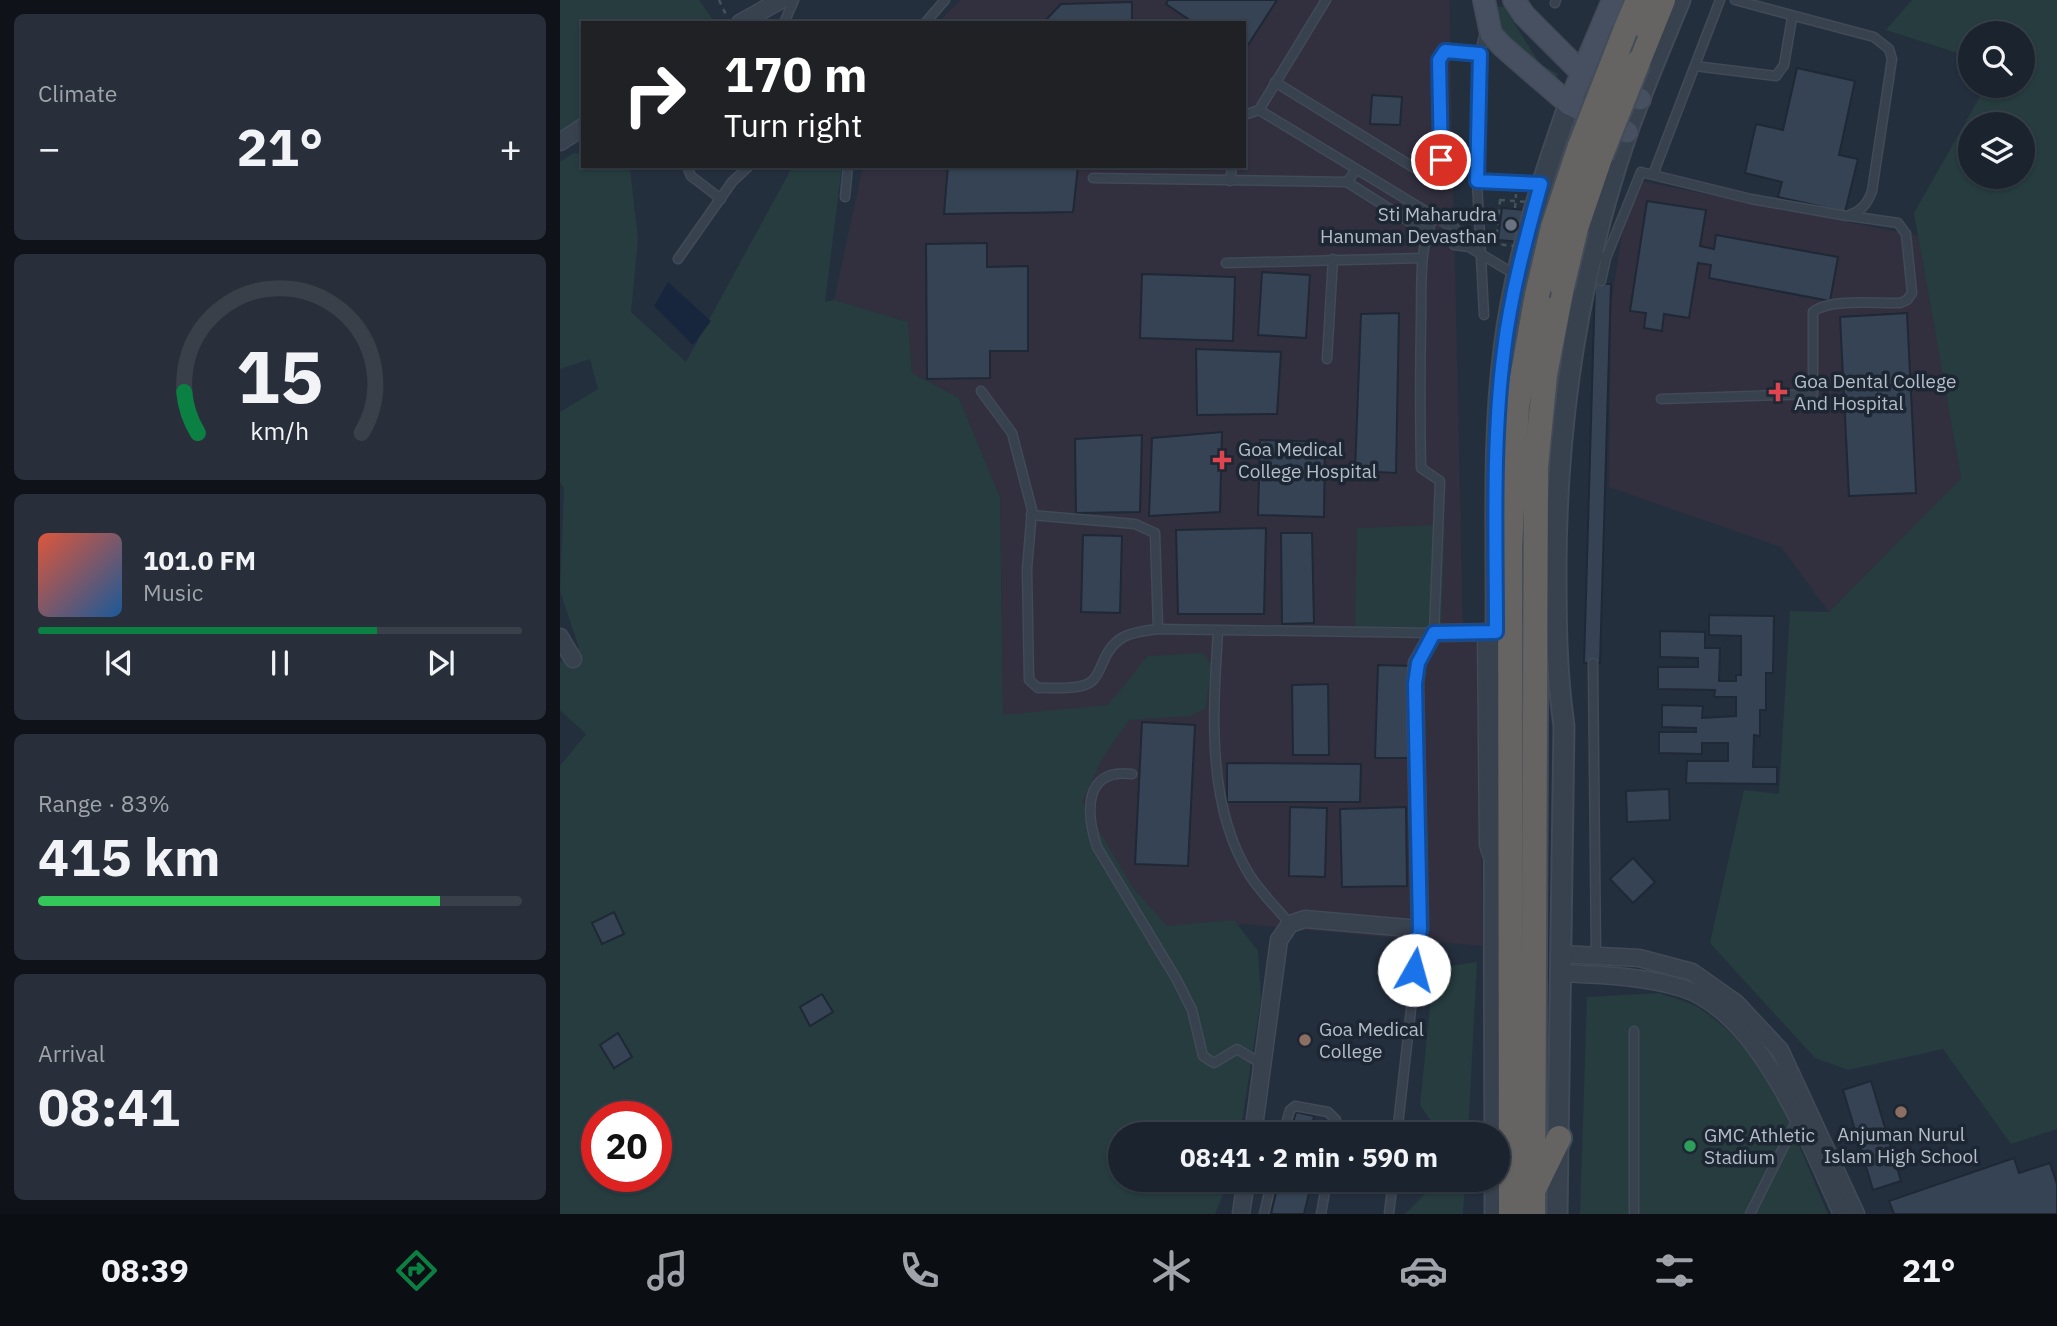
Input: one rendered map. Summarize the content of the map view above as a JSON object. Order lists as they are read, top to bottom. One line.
{"places":{"other":["Sti Maharudra Hanuman Devasthan","Goa Medical College","Anjuman Nurul Islam High School","GMC Athletic Stadium"],"health":["Goa Dental College And Hospital","Goa Medical College Hospital"]},"page":{"tile":["Climate",["Range · 83%","415 km"],["Arrival","08:41"]],"turn":["170 m","Turn right"],"heat":["−","21°","+"],"song":["101.0 FM","Music"],"limit":"20","trip":"08:41 · 2 min · 590 m","tabs":["08:39","21°"],"gauge":["15","km/h"]}}
